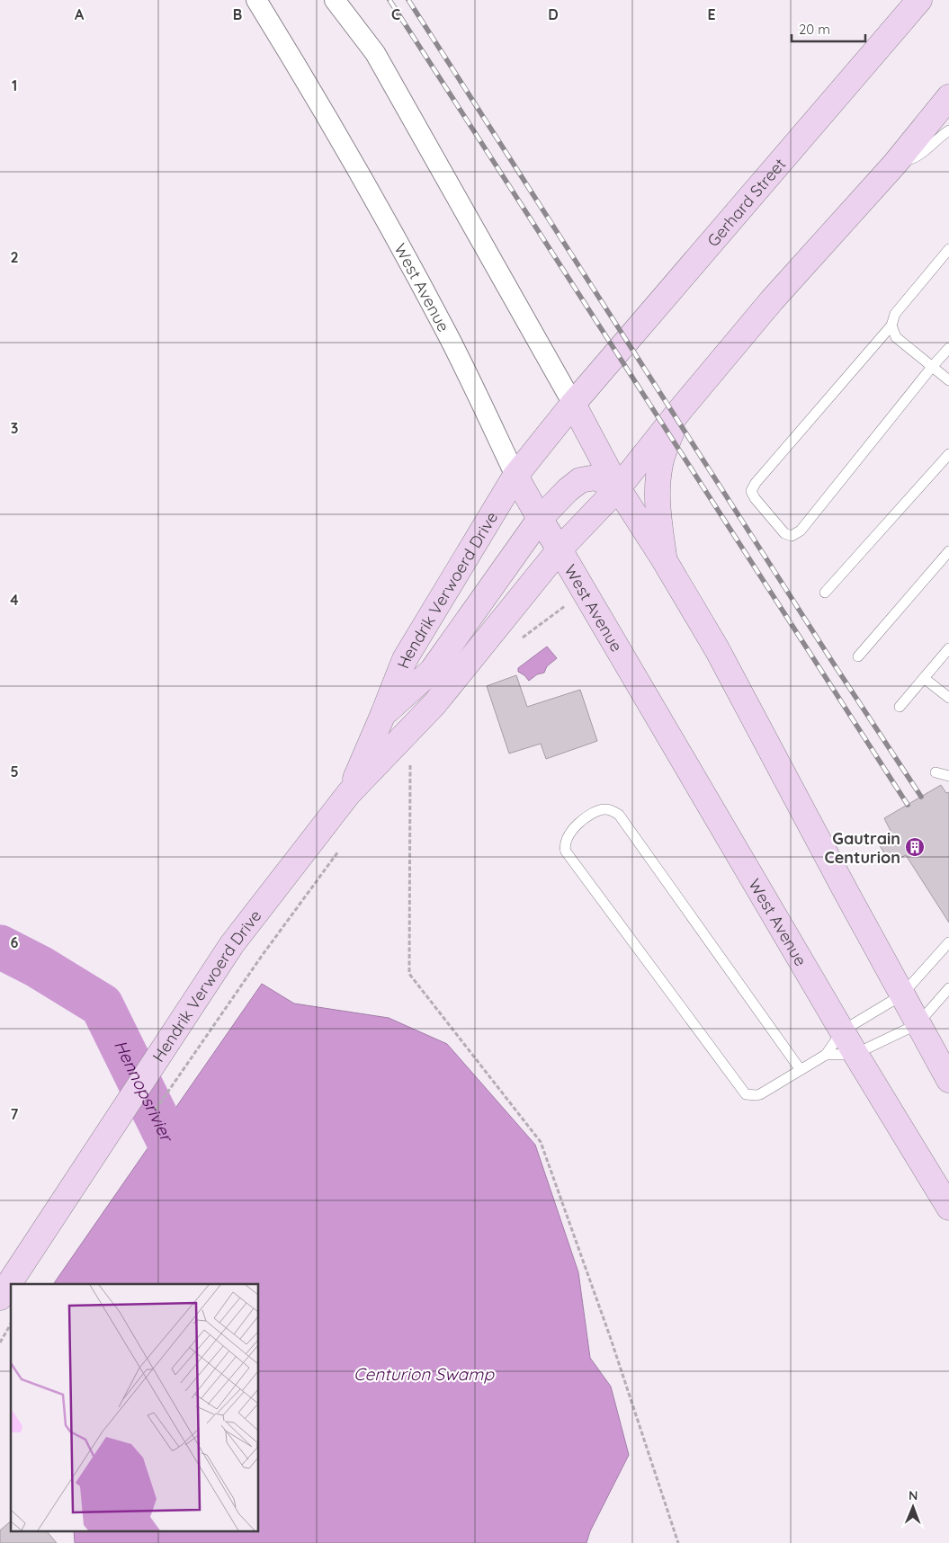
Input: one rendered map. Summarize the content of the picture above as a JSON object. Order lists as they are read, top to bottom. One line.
{"streets":{"street":["Gerhard Street","West Avenue","Hendrik Verwoerd Drive"]},"crossings":[["Gerhard Street","Hendrik Verwoerd Drive"],["West Avenue","Hendrik Verwoerd Drive"]],"water":["Hennopsrivier","Centurion Swamp"],"places":{"building":["Gautrain Centurion"]},"scale_bar":"20 m","north":"top","grid":{"columns":["A","B","C","D","E"],"rows":["1","2","3","4","5","6","7"]}}
